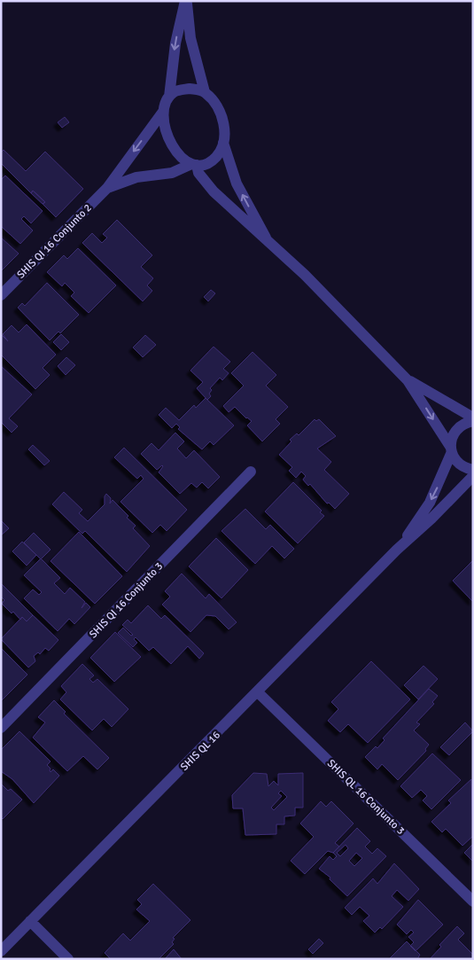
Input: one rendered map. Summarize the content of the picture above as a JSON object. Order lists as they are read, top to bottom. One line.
{"streets":{"street":["SHIS QI 16 Conjunto 2","SHIS QI 16 Conjunto 3","SHIS QL 16","SHIS QL 16 Conjunto 3"]},"crossings":[["SHIS QL 16","SHIS QL 16 Conjunto 3"]]}
